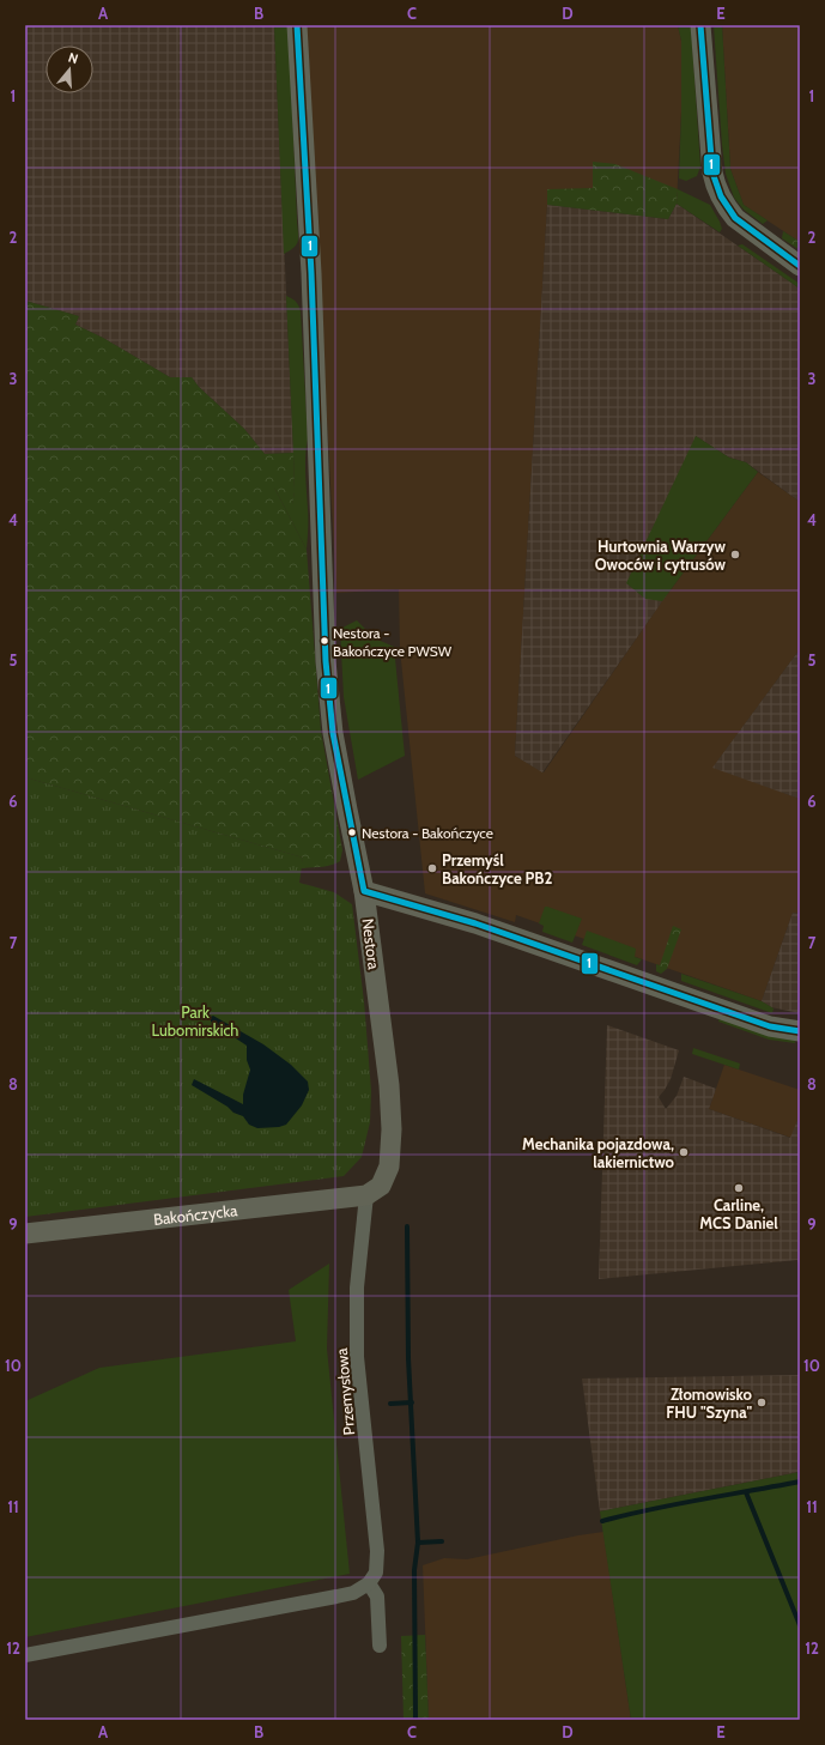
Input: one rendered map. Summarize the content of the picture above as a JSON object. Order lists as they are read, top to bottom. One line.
{"streets":{"street":["Nestora","Bakończycka","Przemysłowa"]},"crossings":[["Nestora","Bakończycka"],["Nestora","Przemysłowa"],["Bakończycka","Przemysłowa"]],"parks":["Park Lubomirskich"],"places":["Hurtownia Warzyw Owoców i cytrusów","Nestora - Bakończyce PWSW","Nestora - Bakończyce","Przemyśl Bakończyce PB2","Mechanika pojazdowa, lakiernictwo","Carline, MCS Daniel","Złomowisko FHU \"Szyna\""],"lines":["transit line 1"],"north":"top","grid":{"columns":["A","B","C","D","E"],"rows":["1","2","3","4","5","6","7","8","9","10","11","12"]}}
